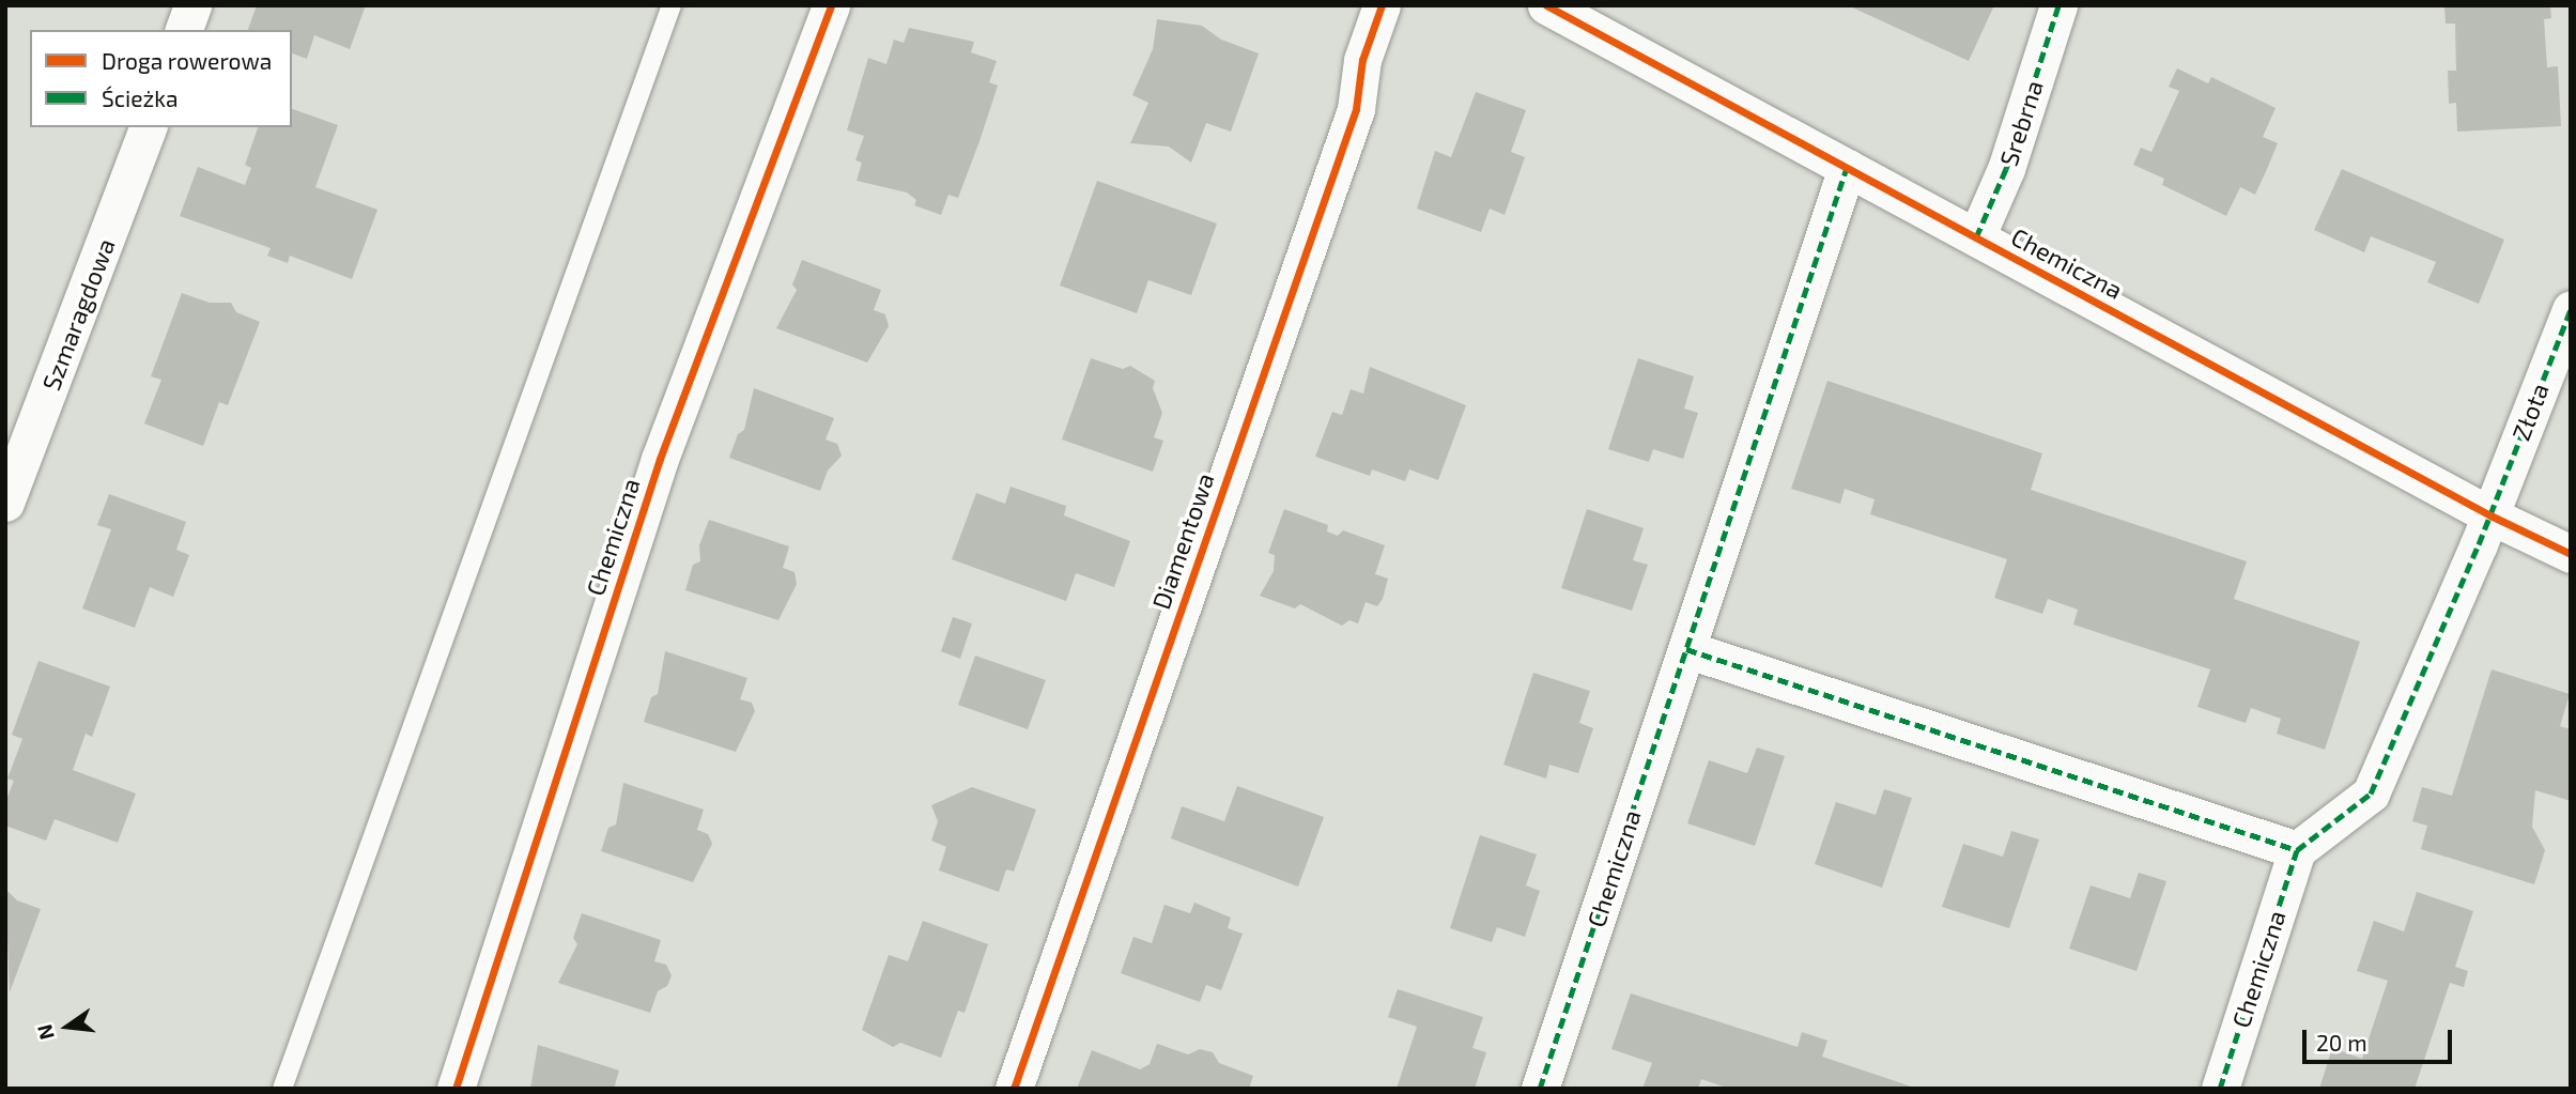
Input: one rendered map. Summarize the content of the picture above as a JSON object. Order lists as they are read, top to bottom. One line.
{"streets":{"street":["Srebrna","Chemiczna","Szmaragdowa","Złota","Diamentowa"]},"crossings":[["Srebrna","Chemiczna"],["Chemiczna","Złota"]],"legend":["Droga rowerowa","Ścieżka"],"scale_bar":"20 m","north":"left"}
